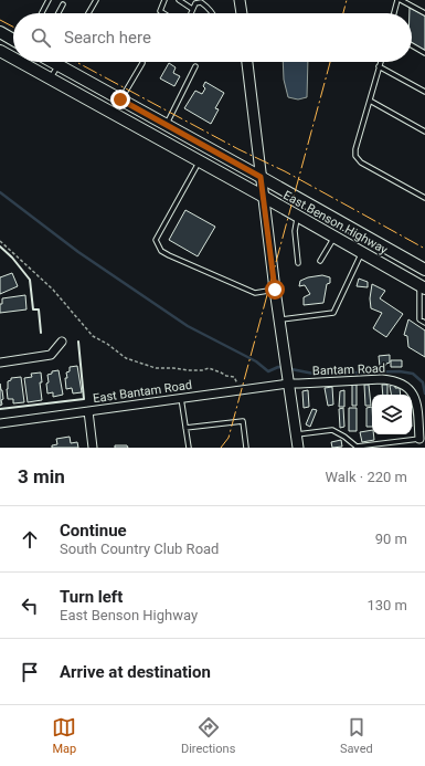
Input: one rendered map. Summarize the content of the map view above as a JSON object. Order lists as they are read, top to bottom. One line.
{"streets":{"main road":["East Benson Highway"],"street":["Bantam Road","East Bantam Road"]},"crossings":[["Bantam Road","East Bantam Road"]],"page":{"search":"Search here","heading":["3 min","Walk · 220 m"],"list":[["Continue","South Country Club Road","90 m"],["Turn left","East Benson Highway","130 m"],"Arrive at destination"],"nav":["Map","Directions","Saved"]}}
